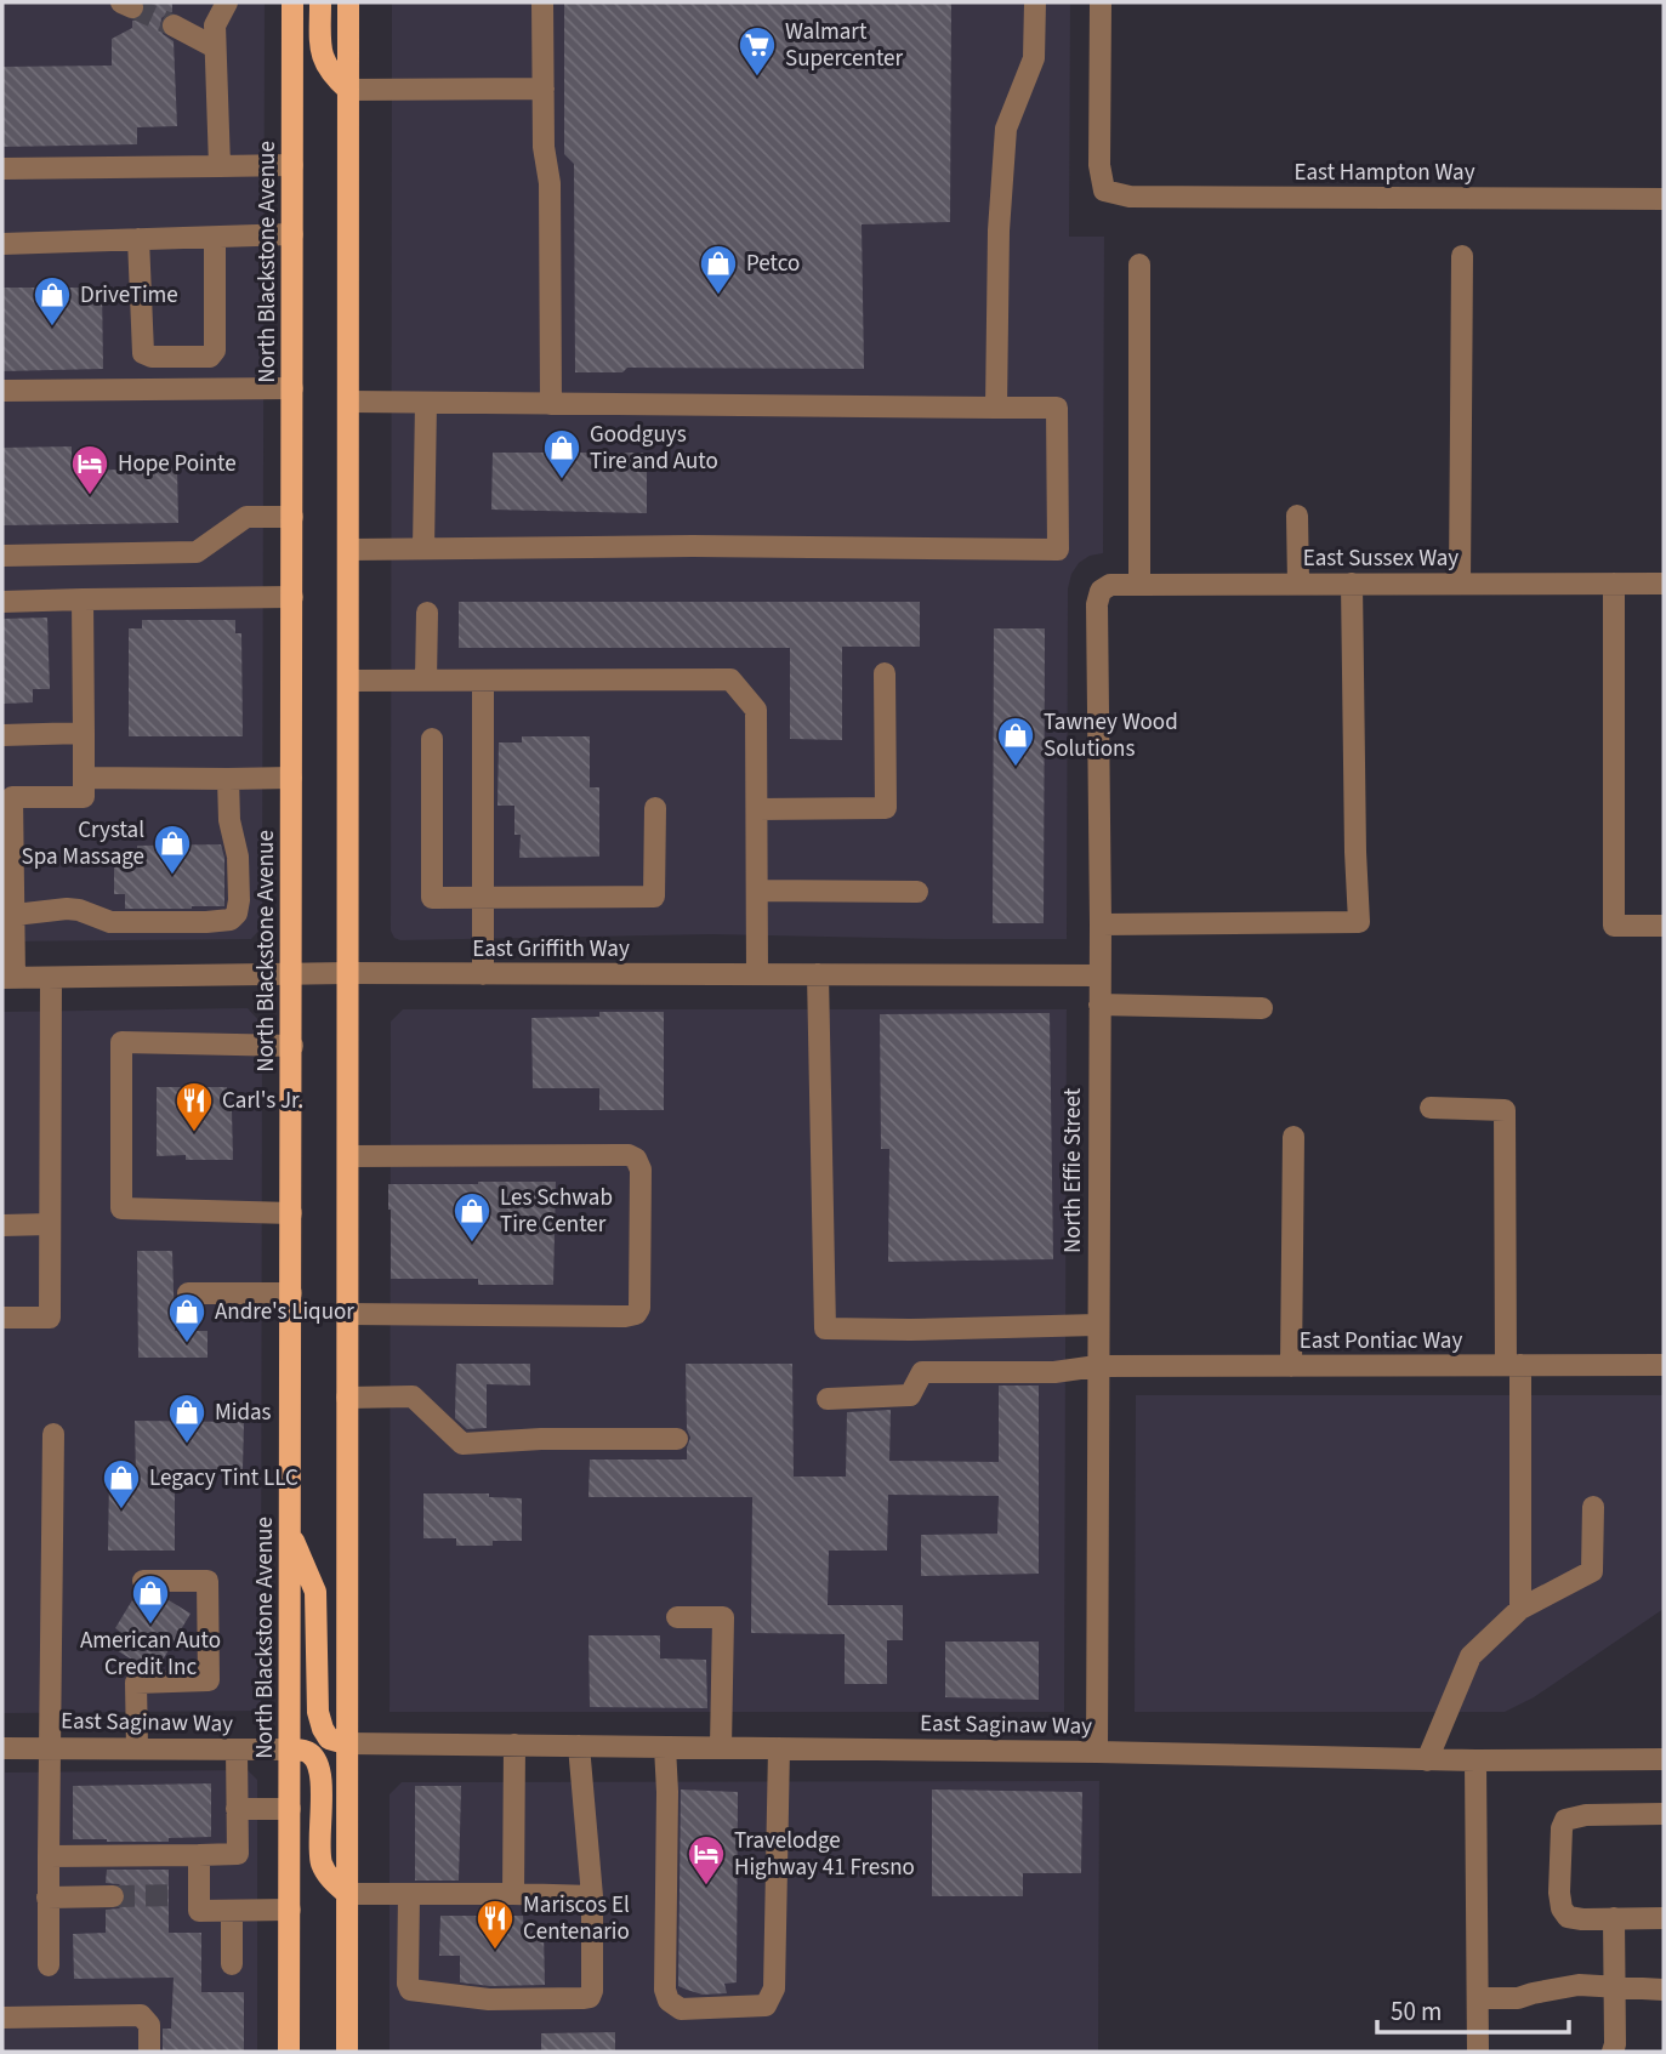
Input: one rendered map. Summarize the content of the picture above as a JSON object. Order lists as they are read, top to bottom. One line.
{"streets":{"main road":["North Blackstone Avenue"],"street":["East Hampton Way","East Sussex Way","East Griffith Way","North Effie Street","East Pontiac Way","East Saginaw Way"]},"crossings":[["North Blackstone Avenue","East Griffith Way"],["North Blackstone Avenue","East Saginaw Way"],["East Sussex Way","North Effie Street"],["East Griffith Way","North Effie Street"],["North Effie Street","East Pontiac Way"],["North Effie Street","East Saginaw Way"]],"places":{"supermarket":["Walmart Supercenter"],"shop":["Petco","DriveTime","Goodguys Tire and Auto","Tawney Wood Solutions","Crystal Spa Massage","Les Schwab Tire Center","Andre's Liquor","Midas","Legacy Tint LLC","American Auto Credit Inc"],"hotel":["Hope Pointe","Travelodge Highway 41 Fresno"],"restaurant":["Carl's Jr.","Mariscos El Centenario"]},"scale_bar":"50 m"}
